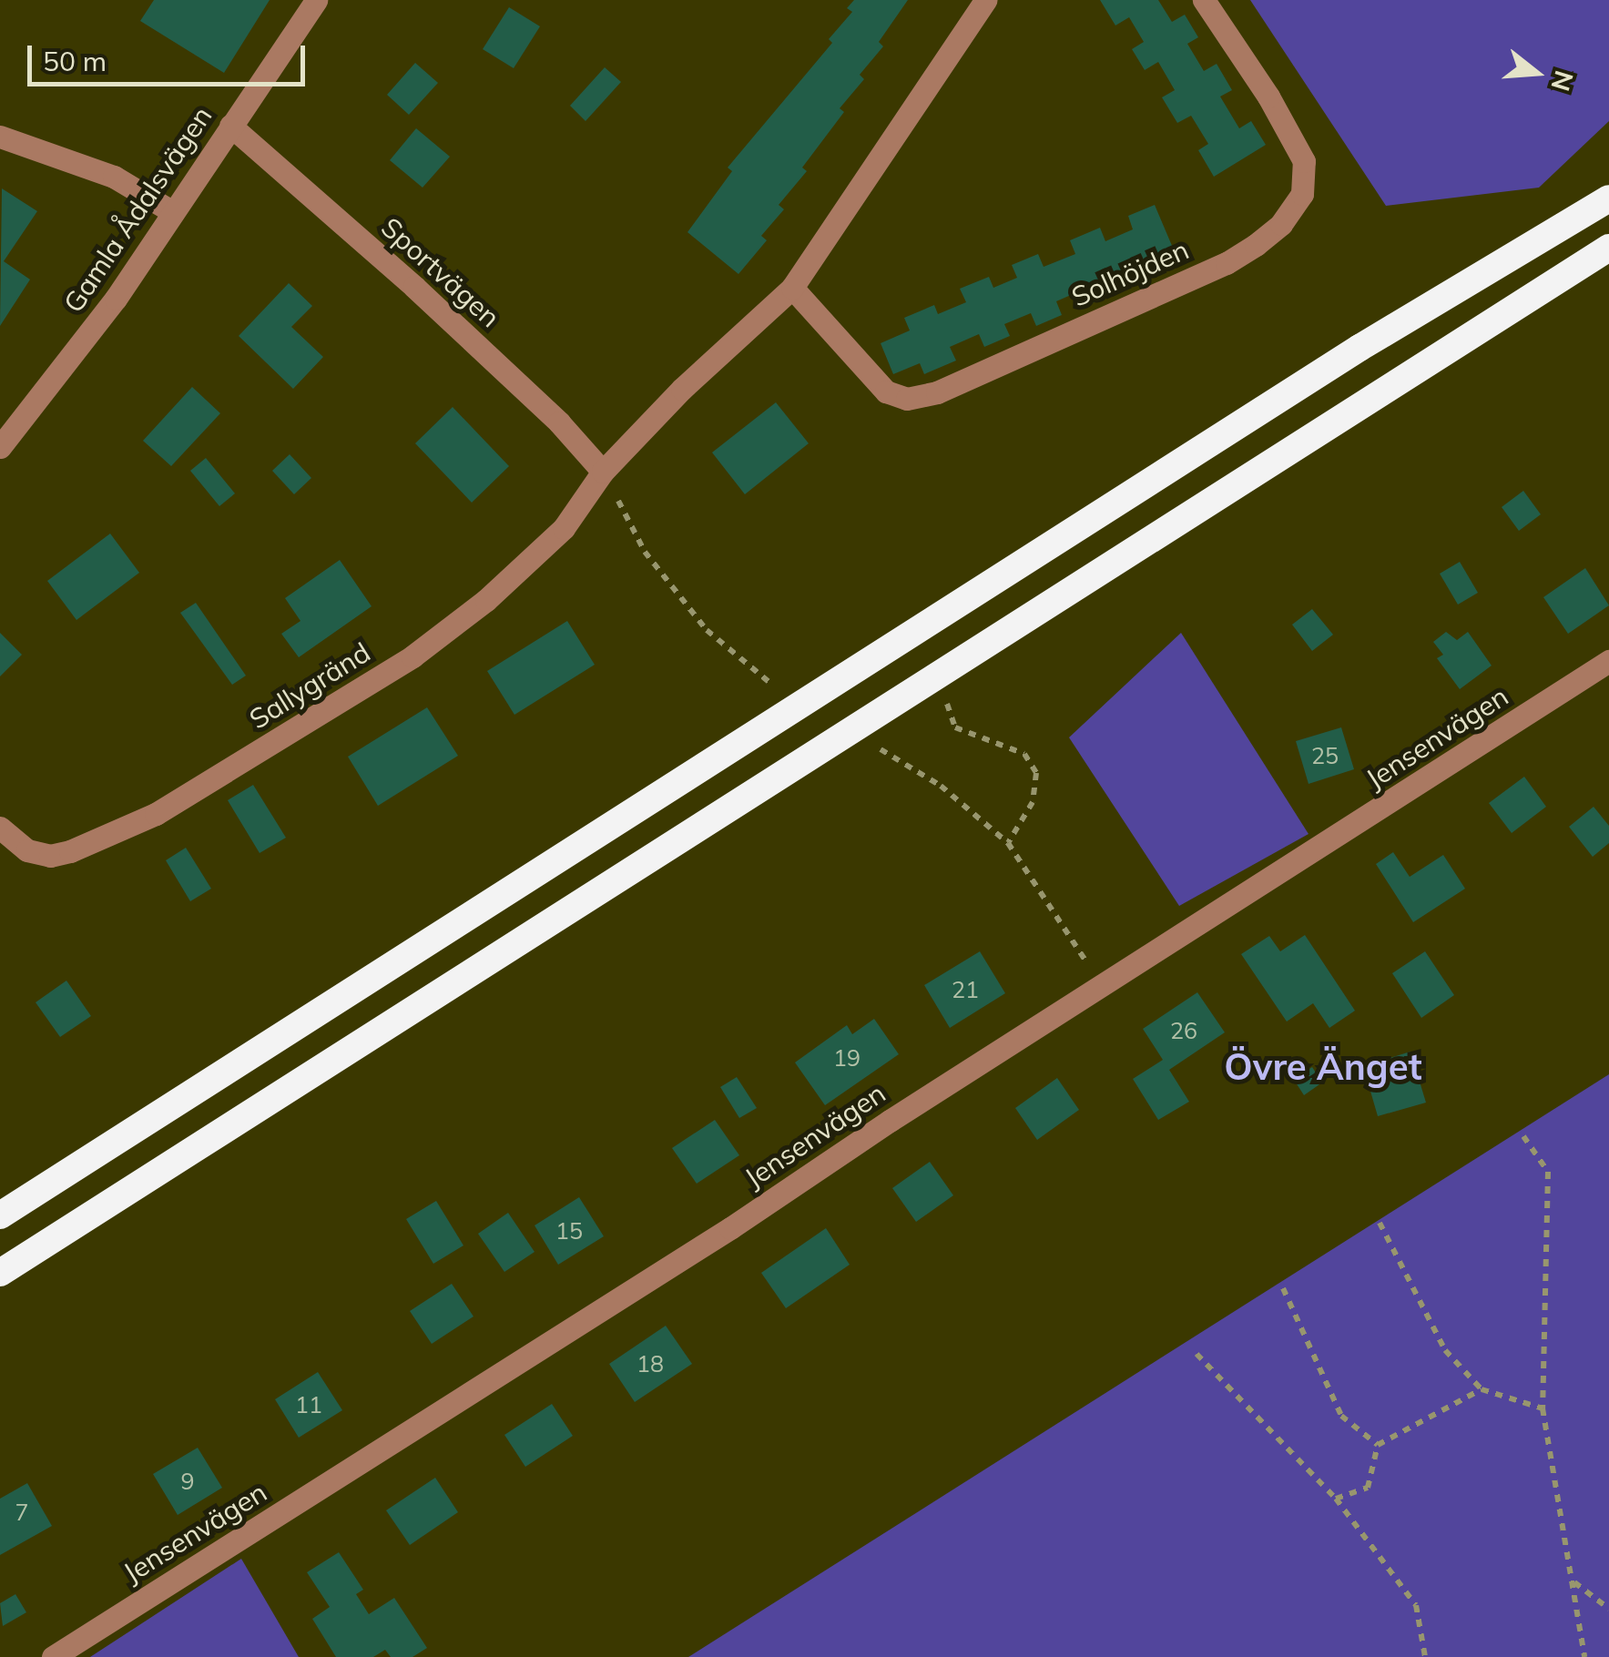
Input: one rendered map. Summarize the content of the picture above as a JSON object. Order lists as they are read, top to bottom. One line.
{"streets":{"street":["Gamla Ådalsvägen","Sportvägen","Solhöjden","Sallygränd","Jensenvägen"]},"crossings":[["Gamla Ådalsvägen","Sportvägen"],["Sportvägen","Sallygränd"]],"districts":["Övre Änget"],"house_numbers":["25","21","26","19","15","18","11","9","7"],"scale_bar":"50 m","north":"right"}
